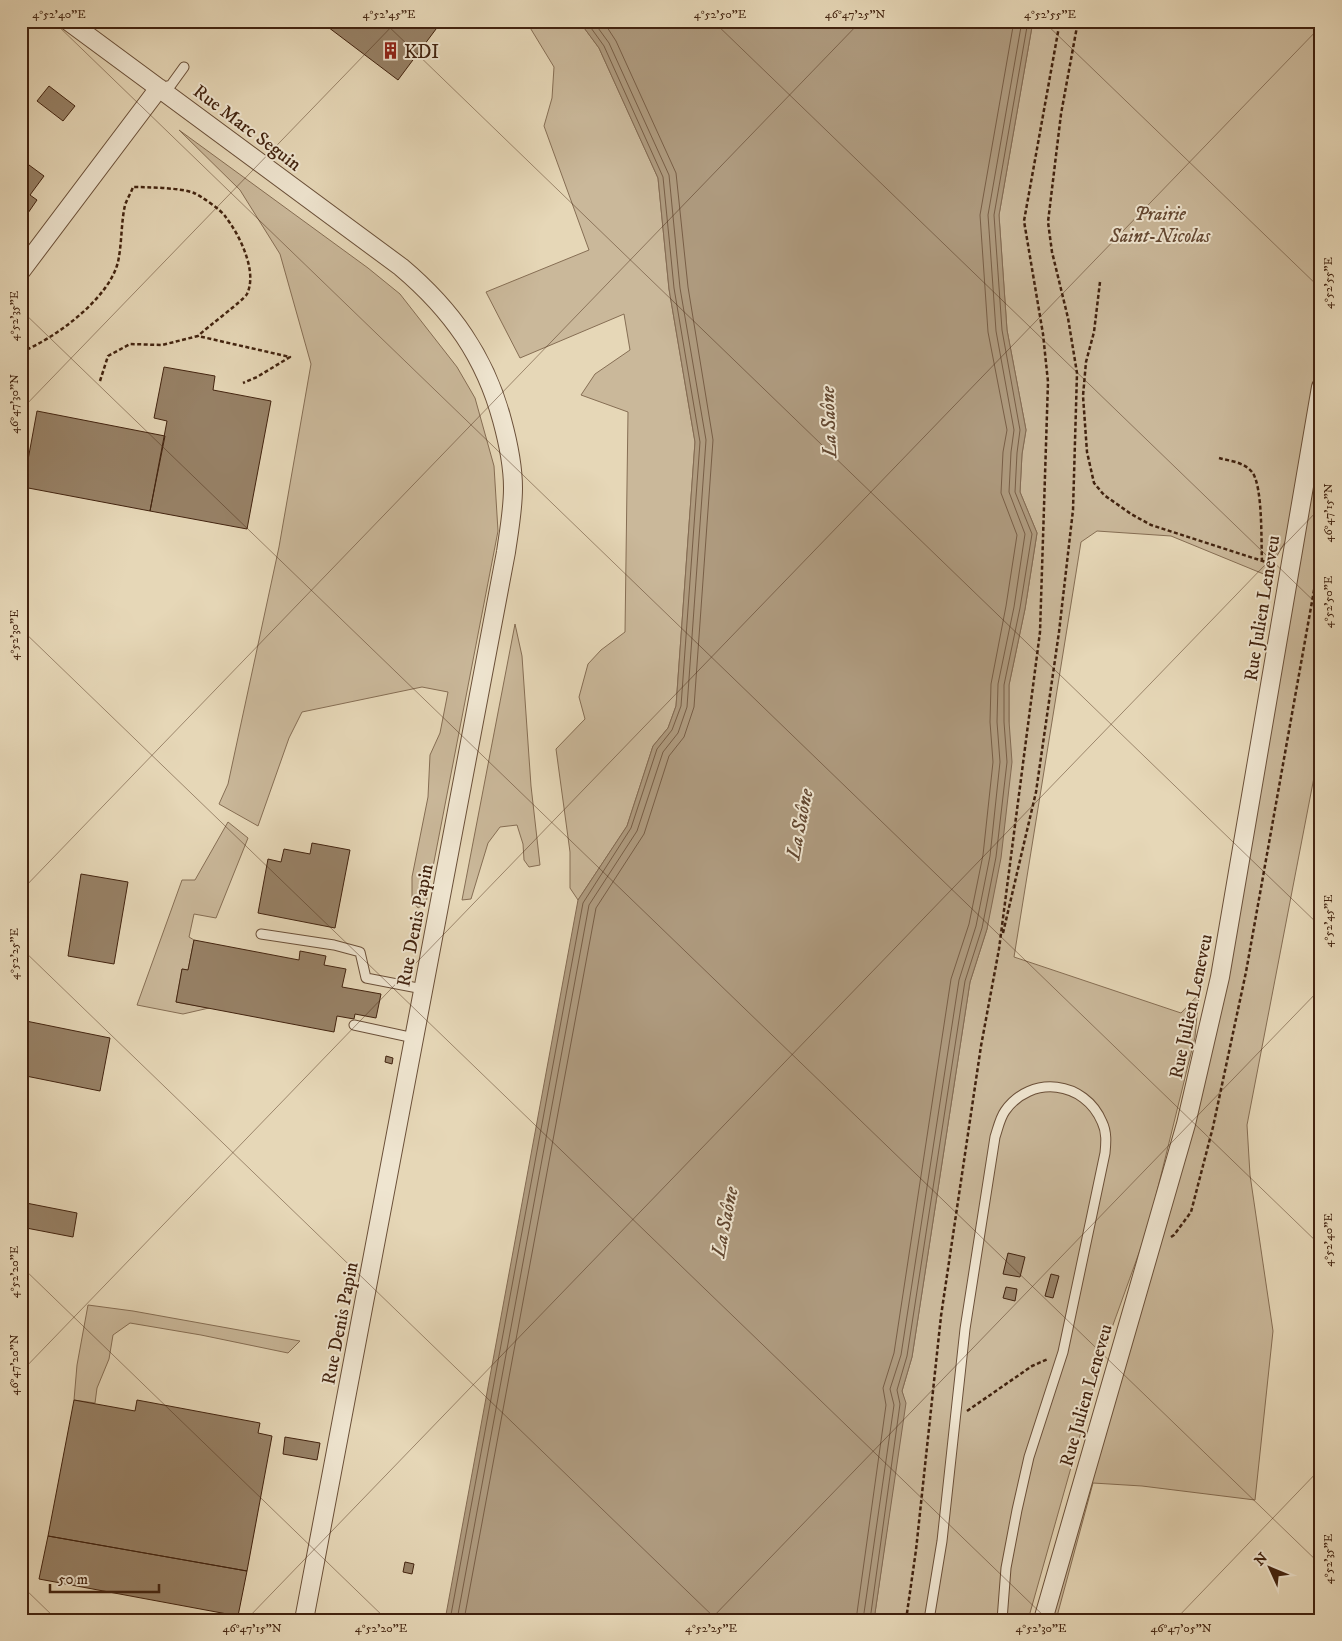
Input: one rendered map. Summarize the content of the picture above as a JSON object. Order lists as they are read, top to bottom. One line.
{"streets":{"street":["Rue Marc Seguin","Rue Julien Leneveu","Rue Denis Papin"]},"crossings":[["Rue Marc Seguin","Rue Denis Papin"]],"water":["La Saône"],"parks":["Prairie Saint-Nicolas"],"places":{"building":["KDI"]},"scale_bar":"50 m","north":"top left","coordinates":["4°52'40\"E","4°52'45\"E","4°52'50\"E","46°47'25\"N","4°52'55\"E","4°52'35\"E","46°47'30\"N","46°47'15\"N","4°52'30\"E","4°52'25\"E","4°52'20\"E","46°47'20\"N","46°47'05\"N"]}
